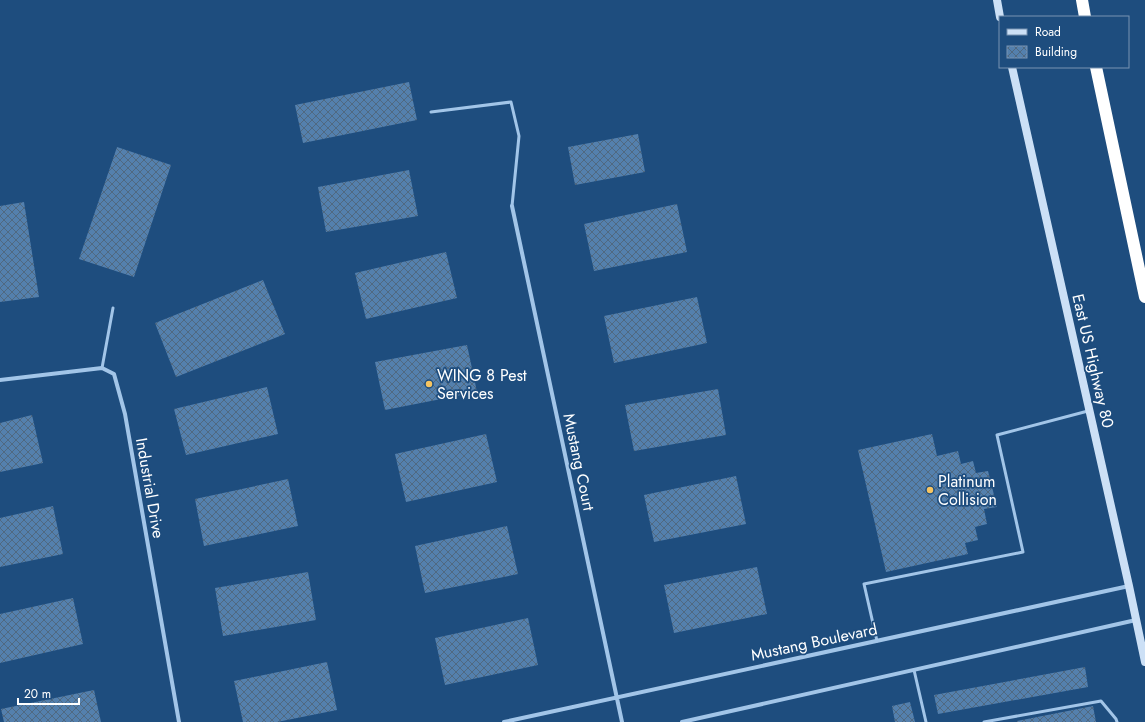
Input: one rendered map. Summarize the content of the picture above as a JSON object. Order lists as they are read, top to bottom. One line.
{"streets":{"main road":["East US Highway 80"],"street":["Mustang Court","Industrial Drive","Mustang Boulevard"]},"crossings":[["East US Highway 80","Mustang Boulevard"],["Mustang Court","Mustang Boulevard"]],"places":["WING 8 Pest Services","Platinum Collision"],"legend":["Road","Building"],"scale_bar":"20 m"}
